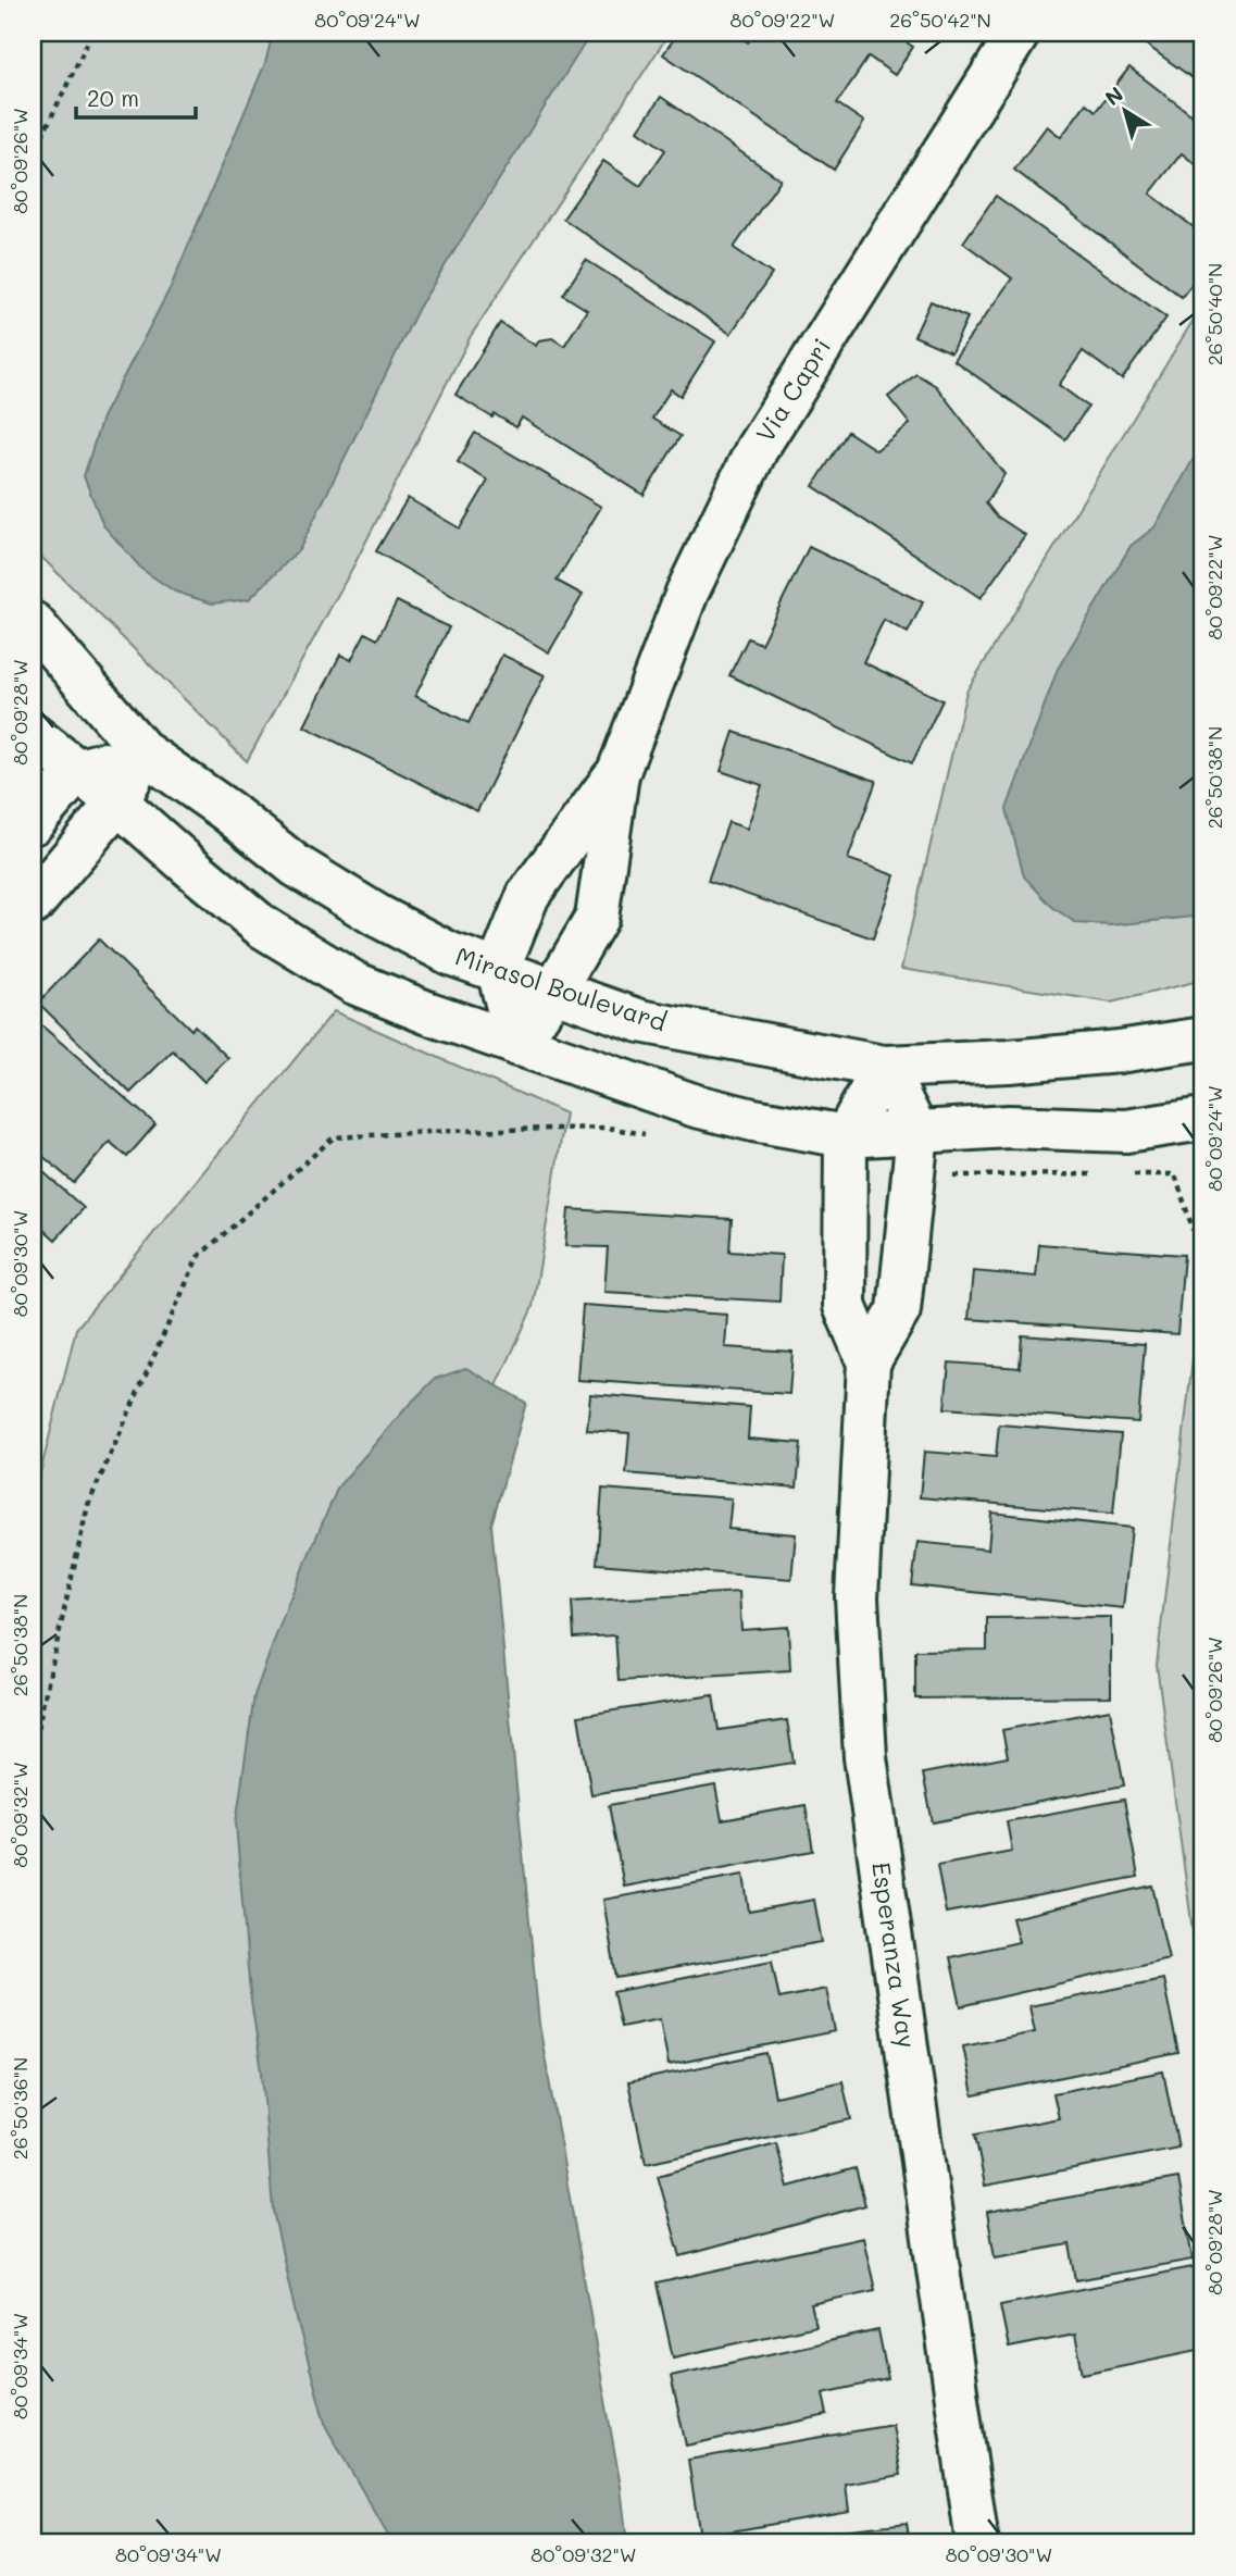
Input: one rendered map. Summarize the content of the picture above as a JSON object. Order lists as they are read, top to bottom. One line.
{"streets":{"street":["Via Capri","Mirasol Boulevard","Esperanza Way"]},"crossings":[["Via Capri","Mirasol Boulevard"],["Mirasol Boulevard","Esperanza Way"]],"scale_bar":"20 m","north":"top left","coordinates":["80°09'24\"W","80°09'22\"W","26°50'42\"N","80°09'26\"W","26°50'40\"N","80°09'28\"W","26°50'38\"N","80°09'30\"W","80°09'32\"W","26°50'36\"N","80°09'34\"W"]}
